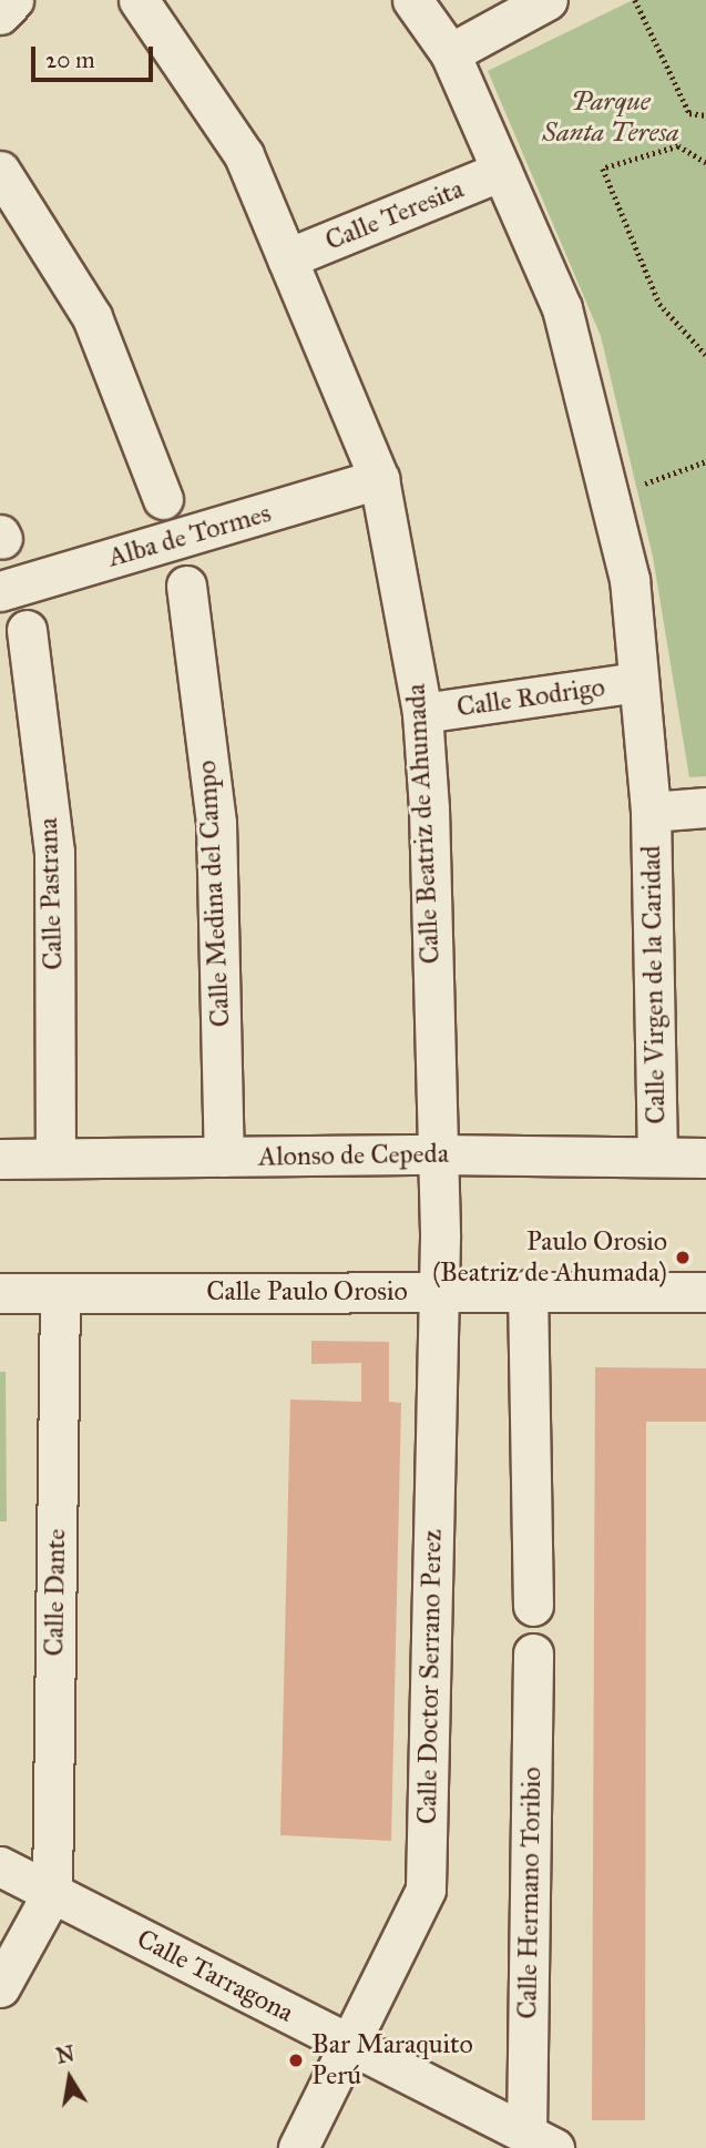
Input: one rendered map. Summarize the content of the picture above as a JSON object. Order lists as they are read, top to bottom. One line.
{"streets":{"street":["Calle Teresita","Alba de Tormes","Calle Rodrigo","Calle Beatriz de Ahumada","Calle Pastrana","Calle Medina del Campo","Calle Virgen de la Caridad","Alonso de Cepeda","Calle Paulo Orosio","Calle Dante","Calle Doctor Serrano Perez","Calle Hermano Toribio","Calle Tarragona"]},"crossings":[["Calle Teresita","Calle Beatriz de Ahumada"],["Calle Teresita","Calle Virgen de la Caridad"],["Alba de Tormes","Calle Beatriz de Ahumada"],["Calle Rodrigo","Calle Beatriz de Ahumada"],["Calle Rodrigo","Calle Virgen de la Caridad"],["Calle Beatriz de Ahumada","Alonso de Cepeda"],["Calle Beatriz de Ahumada","Calle Paulo Orosio"],["Calle Beatriz de Ahumada","Calle Doctor Serrano Perez"],["Calle Pastrana","Alonso de Cepeda"],["Calle Medina del Campo","Alonso de Cepeda"],["Calle Virgen de la Caridad","Alonso de Cepeda"],["Calle Paulo Orosio","Calle Dante"],["Calle Paulo Orosio","Calle Doctor Serrano Perez"],["Calle Dante","Calle Tarragona"],["Calle Doctor Serrano Perez","Calle Tarragona"],["Calle Hermano Toribio","Calle Tarragona"]],"parks":["Parque Santa Teresa"],"places":["Paulo Orosio (Beatriz de Ahumada)","Bar Maraquito Perú"],"scale_bar":"20 m","north":"top"}
